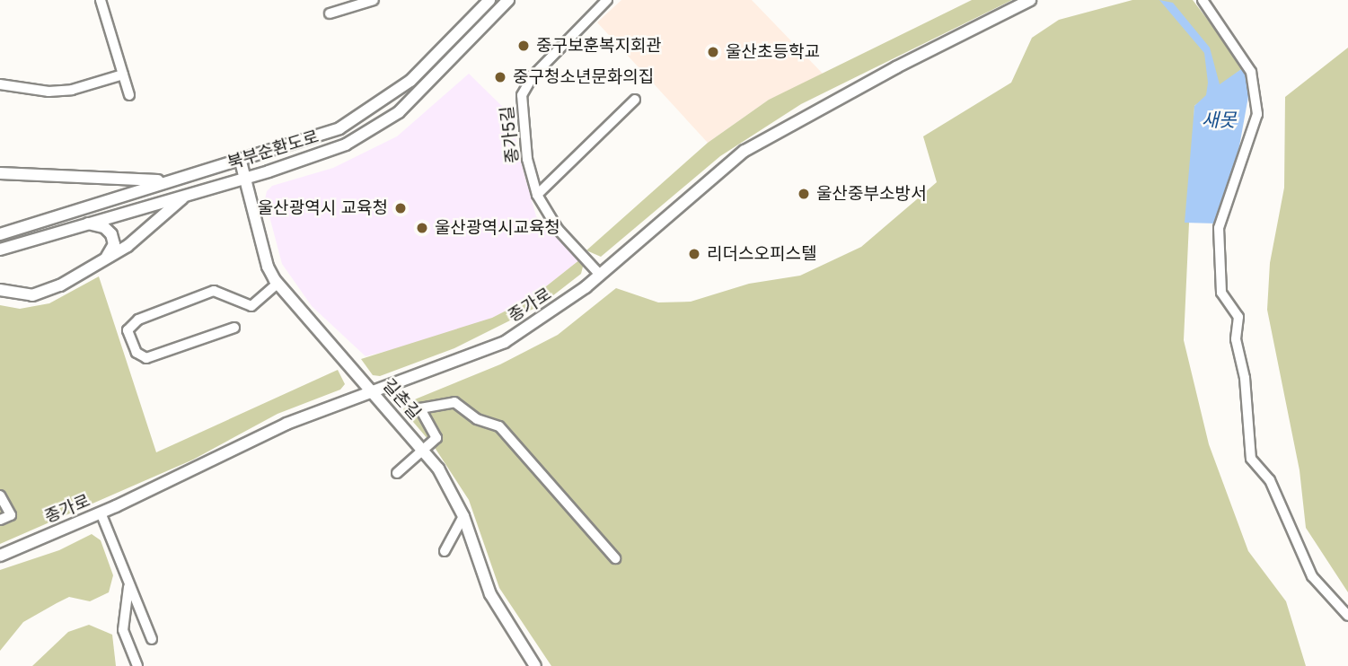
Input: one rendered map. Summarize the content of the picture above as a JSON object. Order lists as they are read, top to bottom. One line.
{"streets":{"main road":["북부순환도로","종가로","길촌길"],"street":["종가5길"]},"crossings":[["종가5길","종가로"],["북부순환도로","길촌길"],["종가로","길촌길"]],"water":["새못"],"places":["중구보훈복지회관","울산초등학교","중구청소년문화의집","울산중부소방서","울산광역시 교육청","울산광역시교육청","리더스오피스텔"]}
